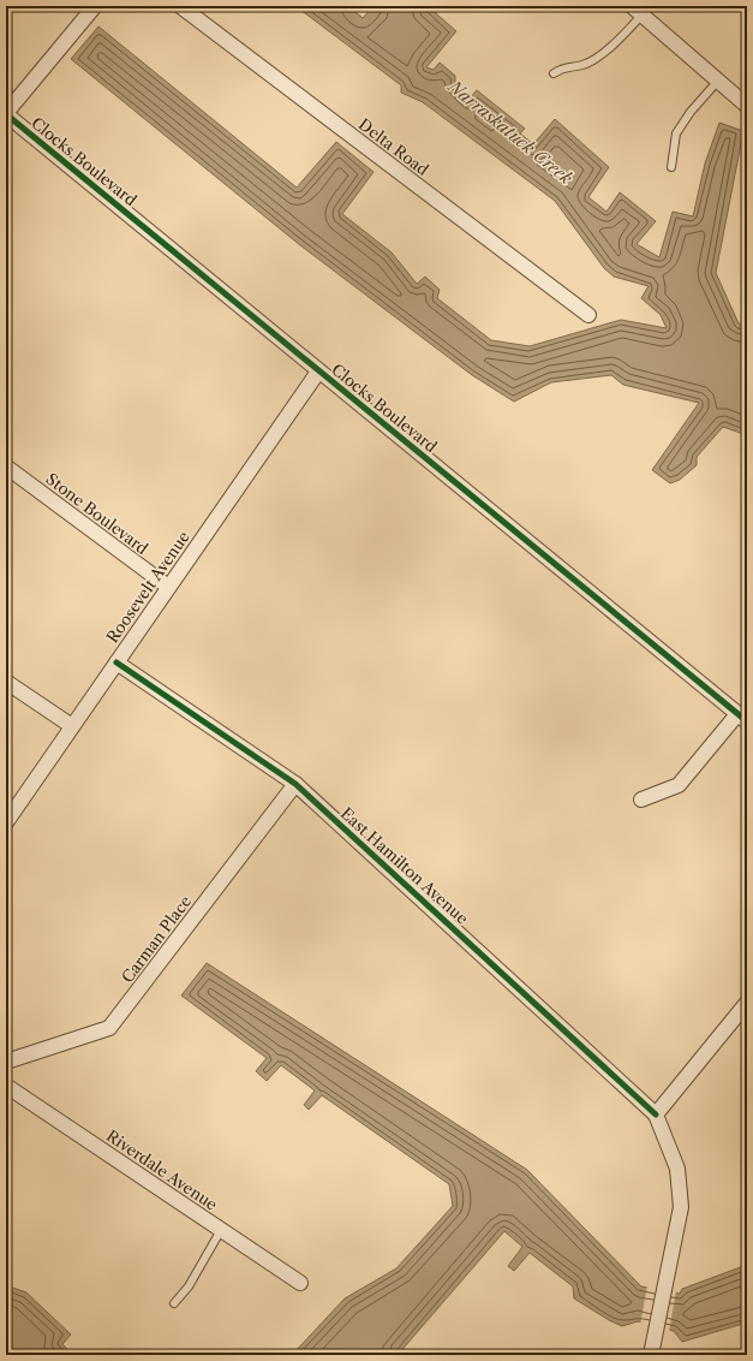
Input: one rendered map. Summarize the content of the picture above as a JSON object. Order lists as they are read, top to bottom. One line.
{"streets":{"street":["Delta Road","Clocks Boulevard","Stone Boulevard","Roosevelt Avenue","East Hamilton Avenue","Carman Place","Riverdale Avenue"]},"crossings":[["Clocks Boulevard","Roosevelt Avenue"],["Stone Boulevard","Roosevelt Avenue"],["Roosevelt Avenue","East Hamilton Avenue"],["East Hamilton Avenue","Carman Place"]],"water":["Narraskatuck Creek"]}
